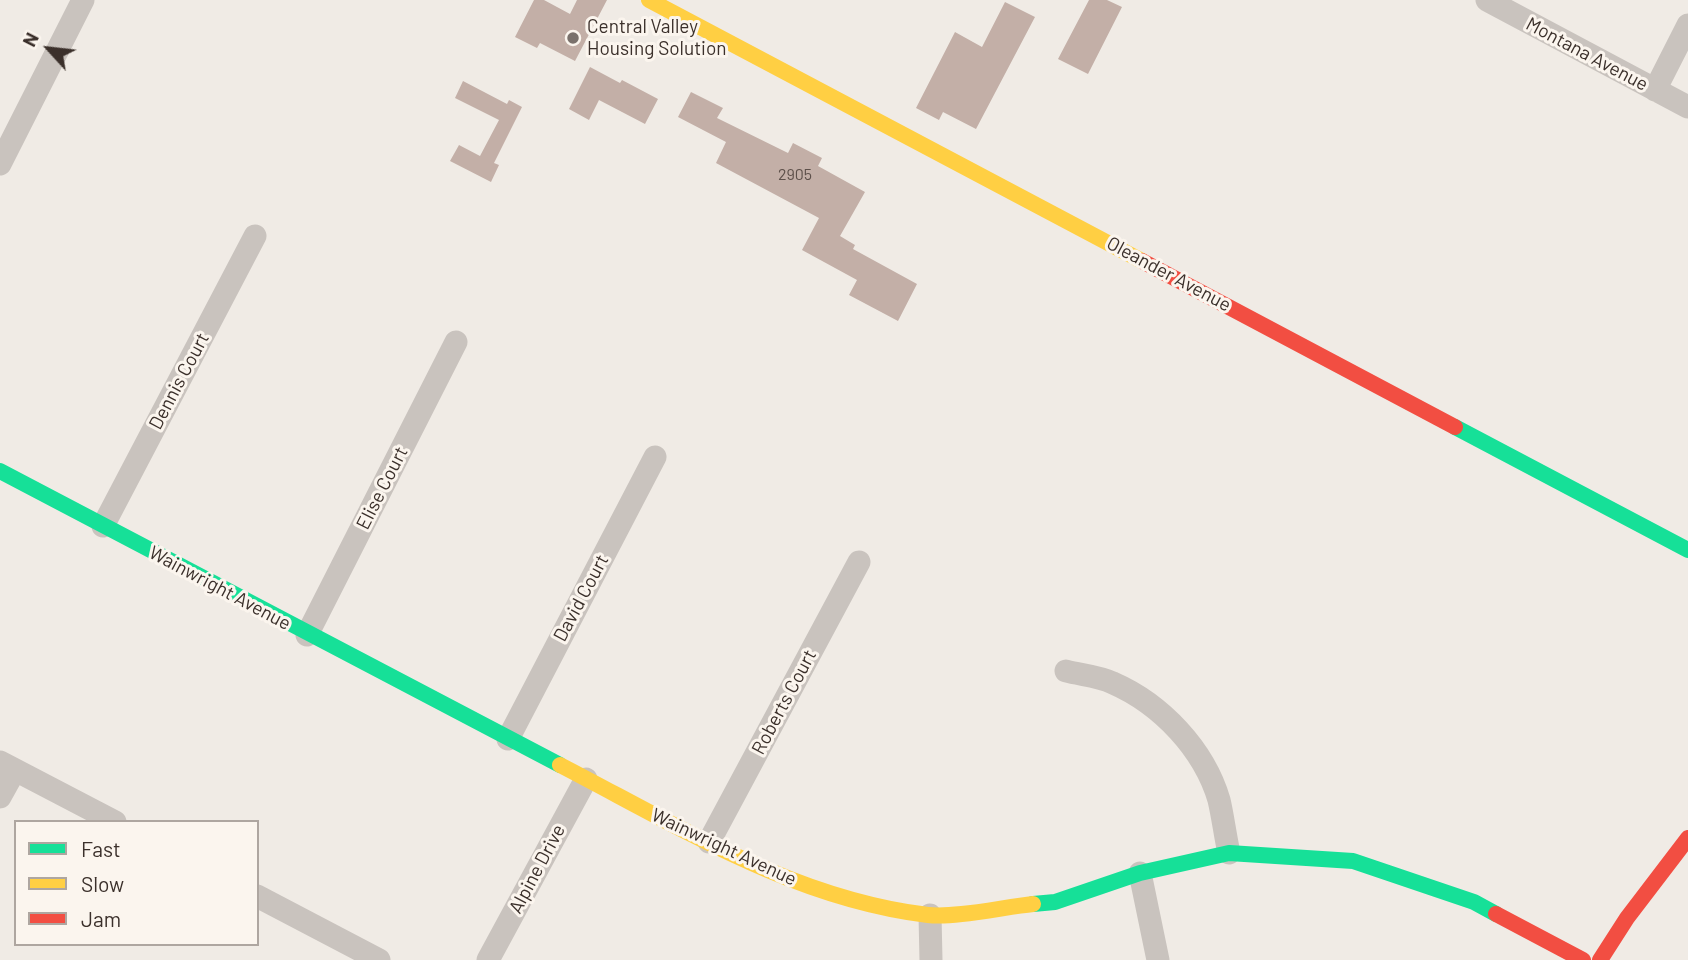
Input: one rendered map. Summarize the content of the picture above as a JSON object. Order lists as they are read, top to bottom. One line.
{"streets":{"street":["Montana Avenue","Oleander Avenue","Dennis Court","Elise Court","Wainwright Avenue","David Court","Roberts Court","Alpine Drive"]},"crossings":[["Dennis Court","Wainwright Avenue"],["Elise Court","Wainwright Avenue"],["Wainwright Avenue","David Court"],["Wainwright Avenue","Roberts Court"],["Wainwright Avenue","Alpine Drive"]],"places":["Central Valley Housing Solution"],"house_numbers":["2905"],"legend":["Fast","Slow","Jam"],"north":"top left"}
